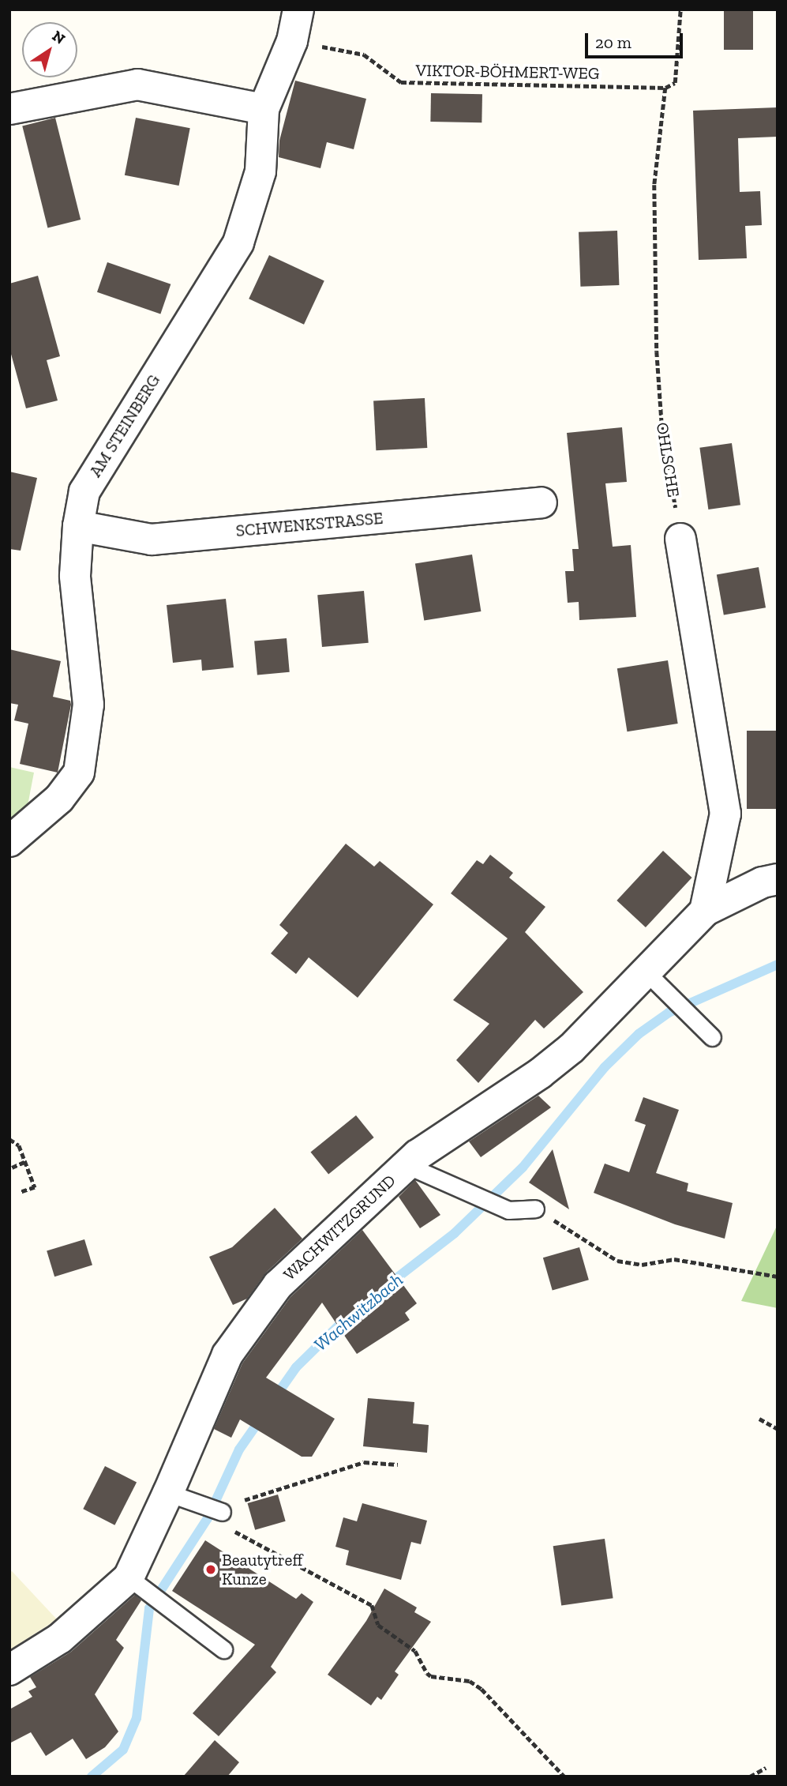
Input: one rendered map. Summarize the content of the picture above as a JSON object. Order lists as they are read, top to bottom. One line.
{"streets":{"street":["AM STEINBERG","SCHWENKSTRASSE","WACHWITZGRUND"],"path":["VIKTOR-BÖHMERT-WEG","OHLSCHE"]},"crossings":[["VIKTOR-BÖHMERT-WEG","AM STEINBERG"],["VIKTOR-BÖHMERT-WEG","OHLSCHE"],["AM STEINBERG","SCHWENKSTRASSE"]],"water":["Wachwitzbach"],"places":["Beautytreff Kunze"],"scale_bar":"20 m","north":"top right"}
